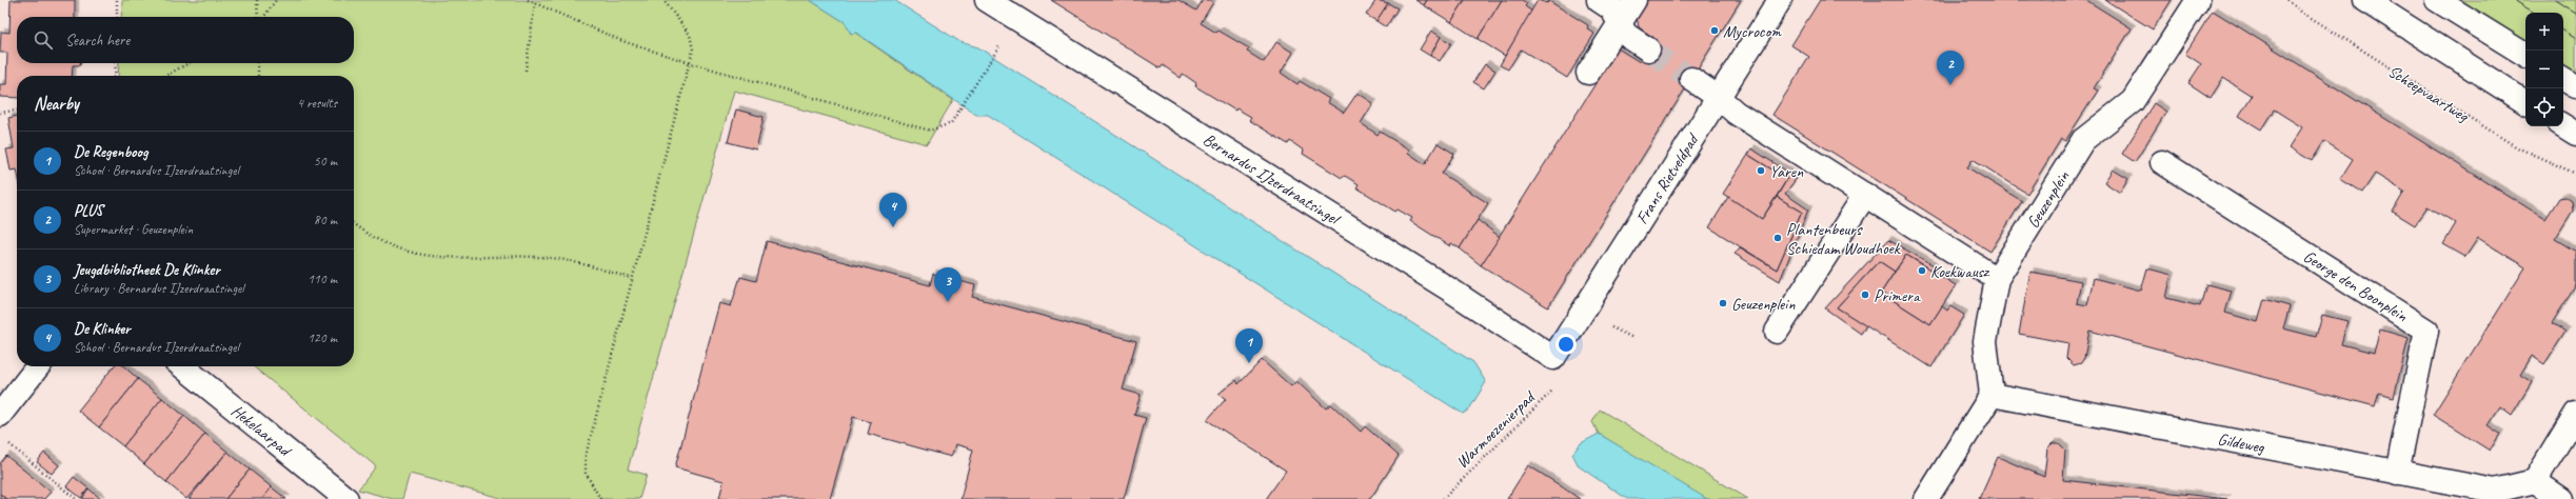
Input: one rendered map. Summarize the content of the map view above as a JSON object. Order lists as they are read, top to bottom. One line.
{"streets":{"street":["Bernardus IJzerdraatsingel","Frans Rietveldpad","Geuzenplein","George den Boonplein","Hekelaarpad","Gildeweg"],"path":["Scheepvaartweg","Warmoezenierpad"]},"crossings":[["Bernardus IJzerdraatsingel","Frans Rietveldpad"],["Geuzenplein","Gildeweg"],["George den Boonplein","Gildeweg"]],"places":["Mycrocom","Yaren","Plantenbeurs Schiedam Woudhoek","Koekwausz","Primera","Geuzenplein"],"page":{"map_buttons":["+","−"],"search":"Search here","pins":["2","4","3","1"],"heading":["Nearby","4 results"],"list":[{"mark":"1","name":"De Regenboog","note":"School · Bernardus IJzerdraatsingel","value":"50 m"},{"mark":"2","name":"PLUS","note":"Supermarket · Geuzenplein","value":"80 m"},{"mark":"3","name":"Jeugdbibliotheek De Klinker","note":"Library · Bernardus IJzerdraatsingel","value":"110 m"},{"mark":"4","name":"De Klinker","note":"School · Bernardus IJzerdraatsingel","value":"120 m"}]}}
